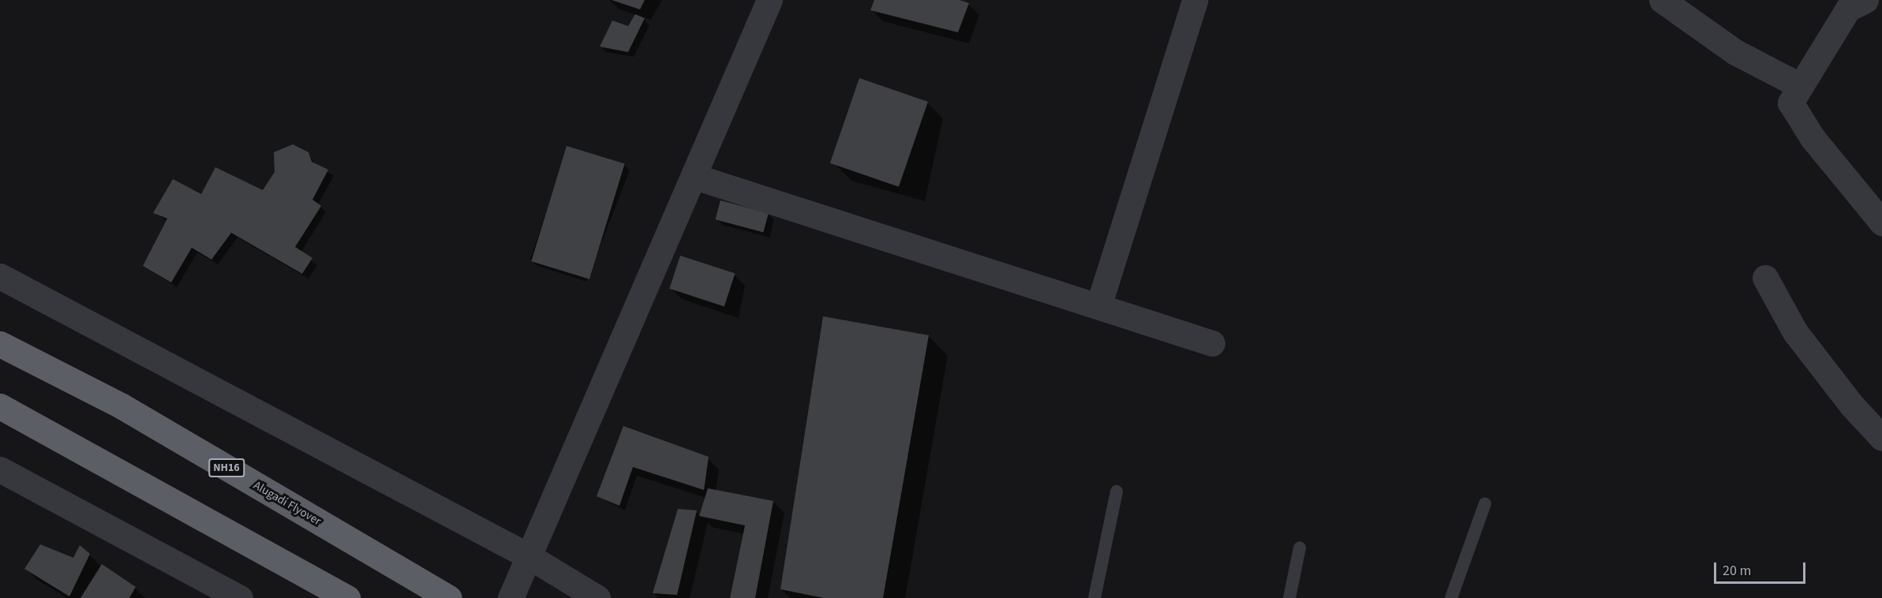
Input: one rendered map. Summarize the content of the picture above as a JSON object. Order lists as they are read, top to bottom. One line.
{"streets":{"highway":["NH16","Alugadi Flyover"]},"scale_bar":"20 m"}
